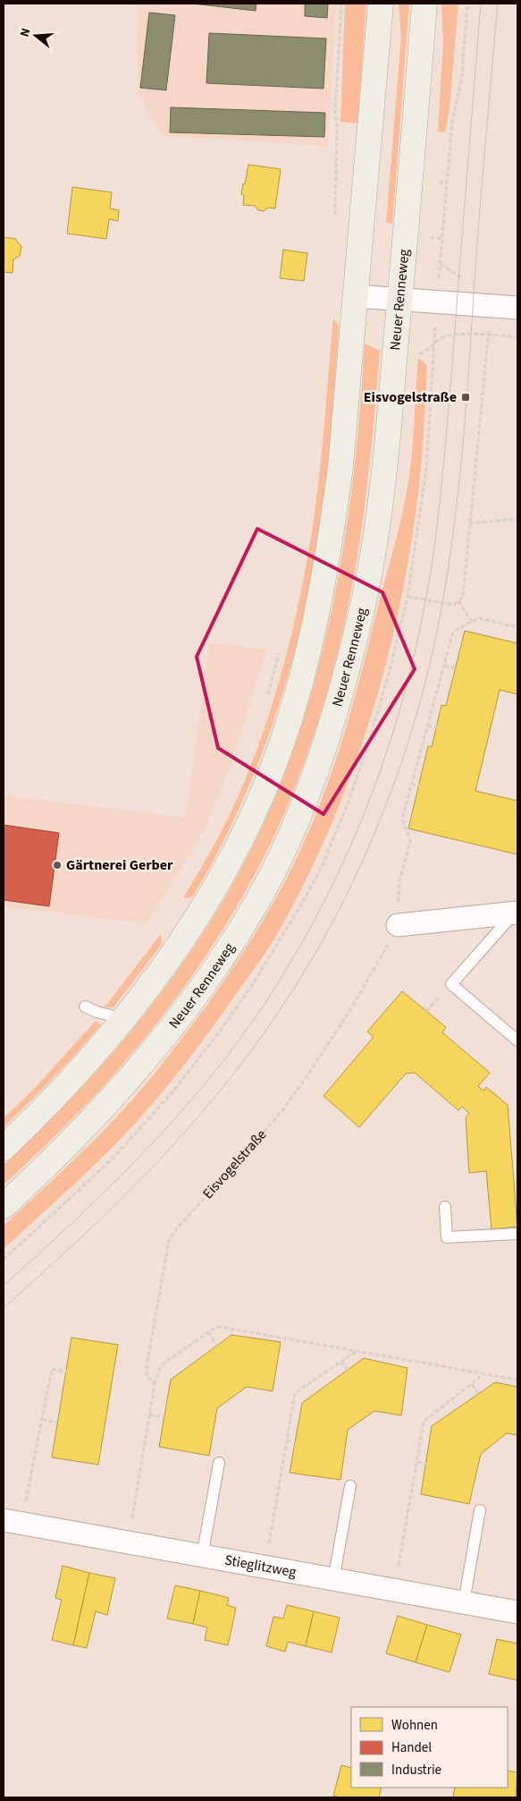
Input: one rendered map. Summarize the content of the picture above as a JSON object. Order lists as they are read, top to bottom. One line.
{"streets":{"main road":["Neuer Renneweg"],"street":["Stieglitzweg"],"path":["Eisvogelstraße"]},"places":{"transit":["Eisvogelstraße"],"other":["Gärtnerei Gerber"]},"legend":["Wohnen","Handel","Industrie"],"north":"left"}
